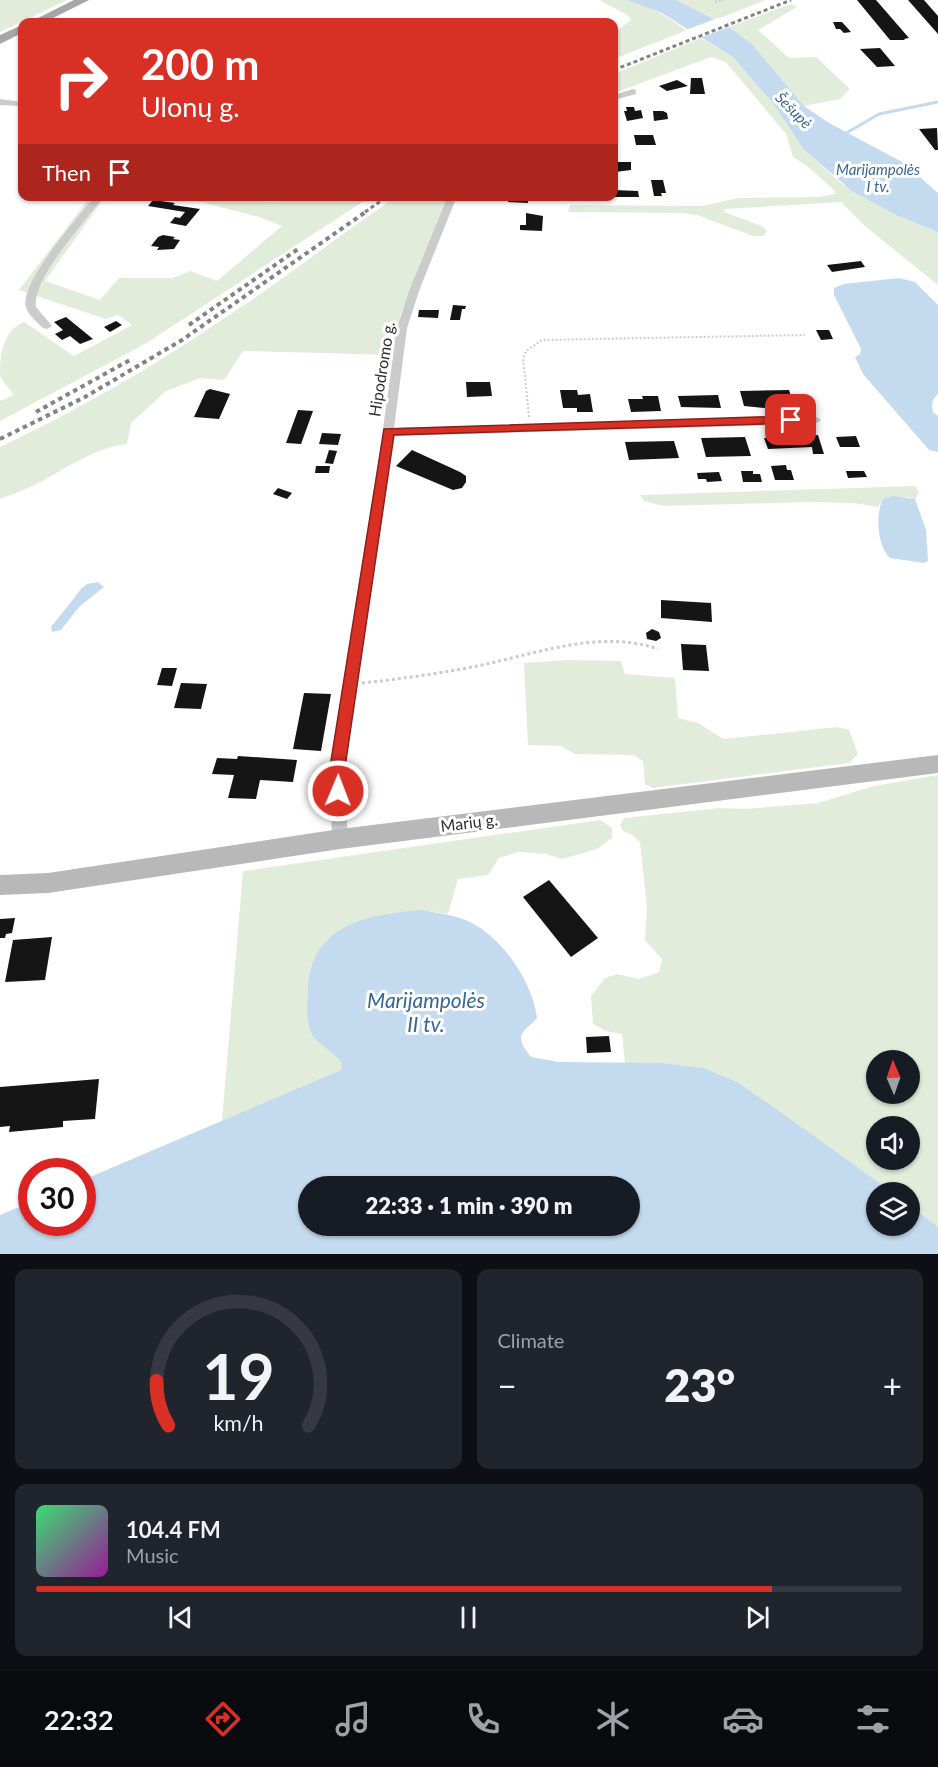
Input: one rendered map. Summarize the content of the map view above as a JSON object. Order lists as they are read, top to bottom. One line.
{"streets":{"street":["Hipodromo g.","Marių g."]},"crossings":[["Hipodromo g.","Marių g."]],"water":["Šešupė","Marijampolės I tv.","Marijampolės II tv."],"north":"top","page":{"turn":["200 m","Ulonų g."],"then":"Then","limit":"30","trip":"22:33 · 1 min · 390 m","tile":"Climate","heat":["−","23°","+"],"song":["104.4 FM","Music"],"tabs":"22:32","gauge":["19","km/h"]}}
